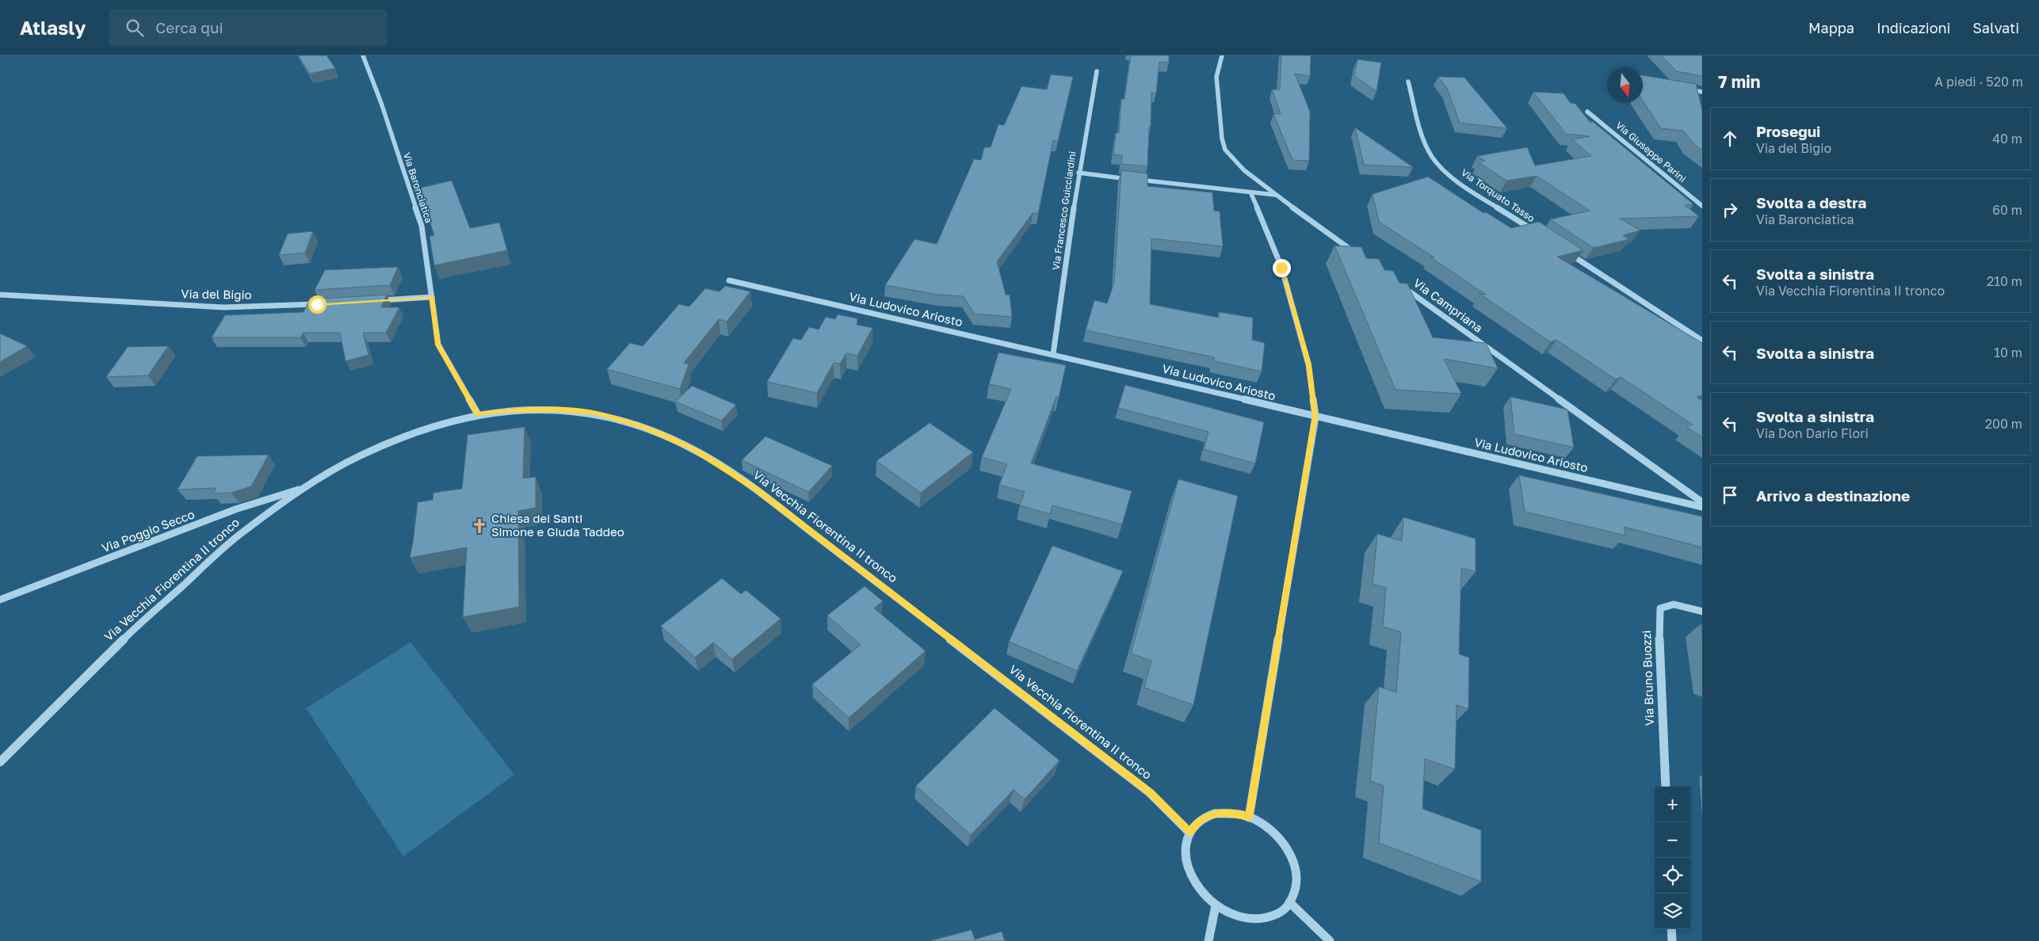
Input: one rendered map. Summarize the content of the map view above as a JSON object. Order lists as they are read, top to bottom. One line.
{"streets":{"street":["Via Giuseppe Parini","Via Baronciatica","Via Torquato Tasso","Via Francesco Guicciardini","Via del Bigio","Via Campriana","Via Ludovico Ariosto","Via Vecchia Fiorentina II tronco","Via Poggio Secco","Via Bruno Buozzi"]},"crossings":[["Via Baronciatica","Via Vecchia Fiorentina II tronco"],["Via Francesco Guicciardini","Via Ludovico Ariosto"],["Via Vecchia Fiorentina II tronco","Via Poggio Secco"]],"places":{"church":["Chiesa dei Santi Simone e Giuda Taddeo"]},"north":"bottom","page":{"header":"Atlasly","search":"Cerca qui","nav":["Mappa","Indicazioni","Salvati"],"heading":["7 min","A piedi · 520 m"],"list":[["Prosegui","Via del Bigio","40 m"],["Svolta a destra","Via Baronciatica","60 m"],["Svolta a sinistra","Via Vecchia Fiorentina II tronco","210 m"],["Svolta a sinistra","10 m"],["Svolta a sinistra","Via Don Dario Flori","200 m"],"Arrivo a destinazione"],"map_buttons":["+","−"]}}
